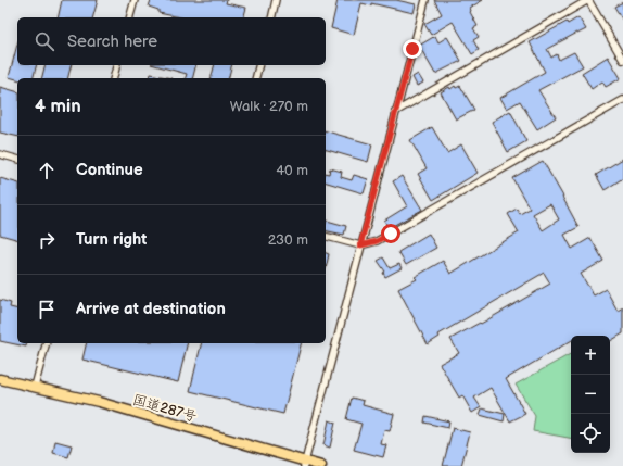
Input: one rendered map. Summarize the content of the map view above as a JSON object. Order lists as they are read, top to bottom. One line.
{"streets":{"highway":["国道287号"]},"page":{"search":"Search here","heading":["4 min","Walk · 270 m"],"list":[["Continue","40 m"],["Turn right","230 m"],"Arrive at destination"],"map_buttons":["+","−"]}}
